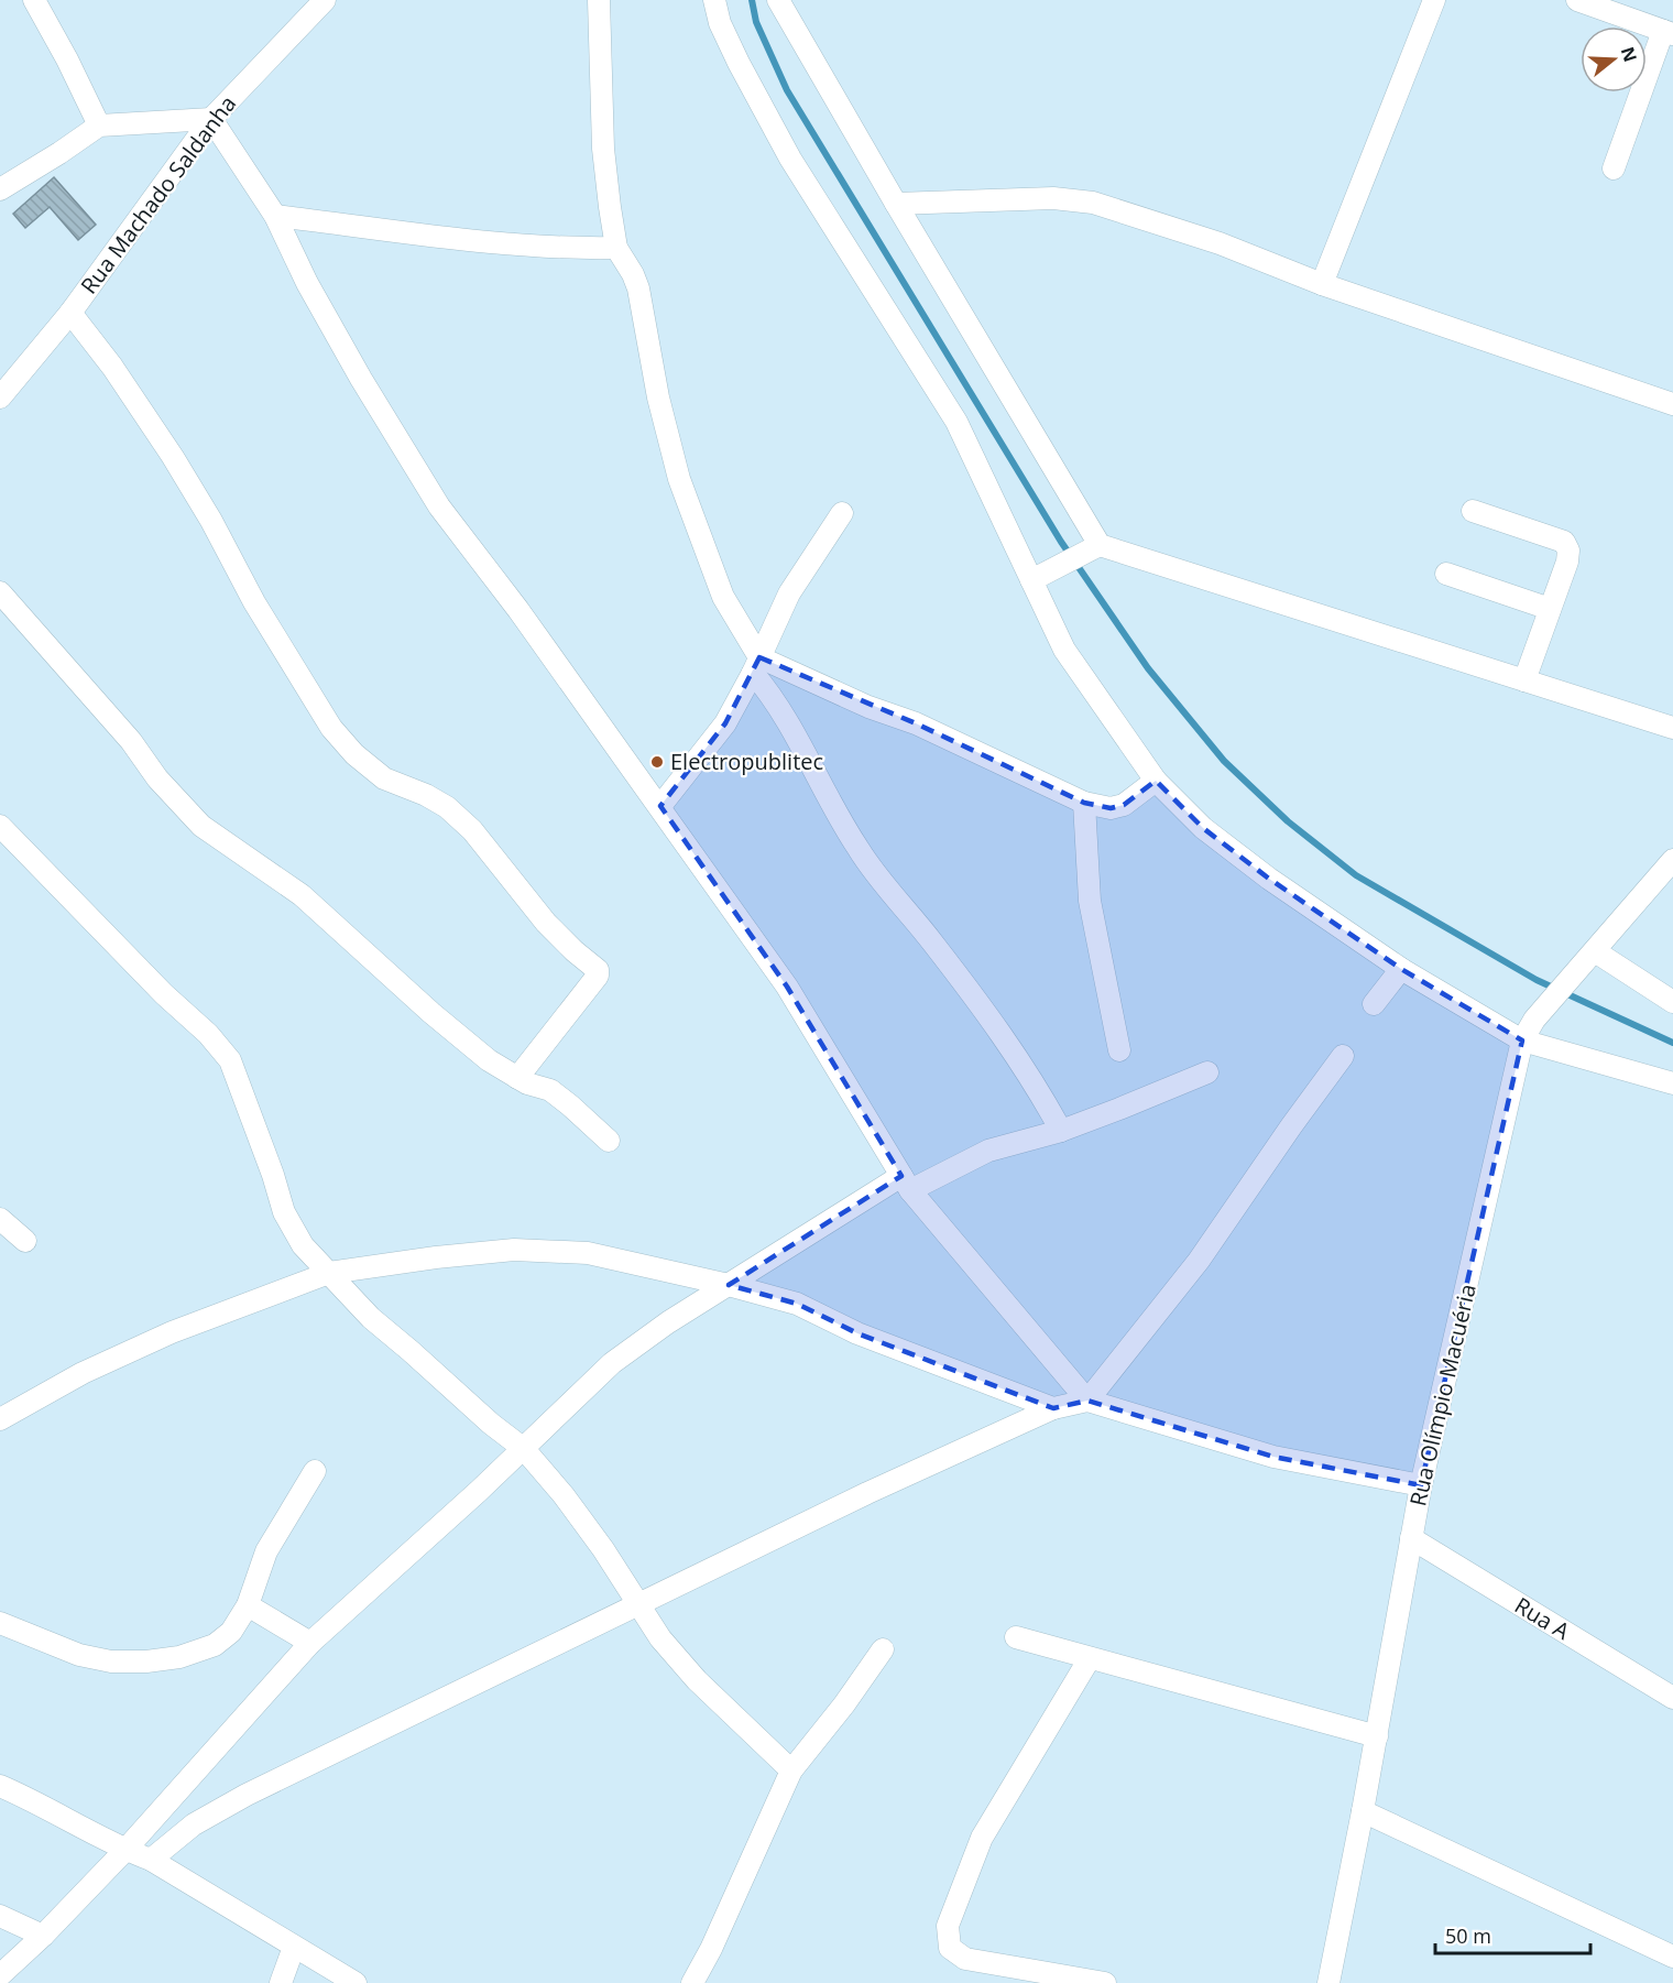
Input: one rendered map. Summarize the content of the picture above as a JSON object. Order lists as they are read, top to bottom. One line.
{"streets":{"street":["Rua Machado Saldanha","Rua Olímpio Macuéria","Rua A"]},"crossings":[["Rua Olímpio Macuéria","Rua A"]],"places":["Electropublitec"],"scale_bar":"50 m","north":"right"}
